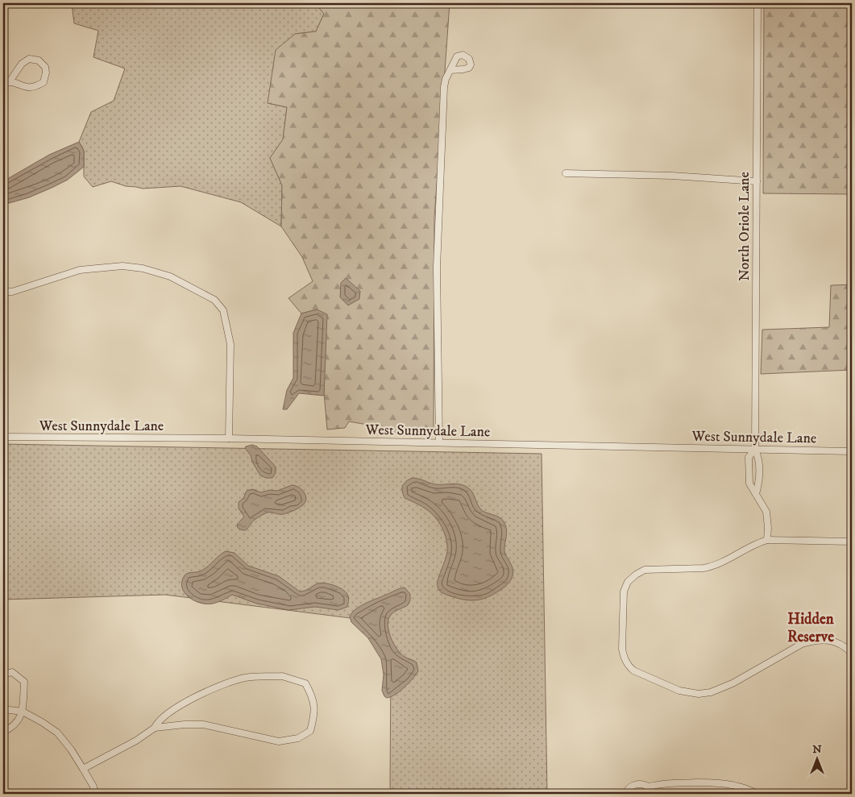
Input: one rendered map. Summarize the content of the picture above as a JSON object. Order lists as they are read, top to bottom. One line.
{"streets":{"street":["North Oriole Lane","West Sunnydale Lane"]},"crossings":[["North Oriole Lane","West Sunnydale Lane"]],"districts":["Hidden Reserve"],"north":"top"}
